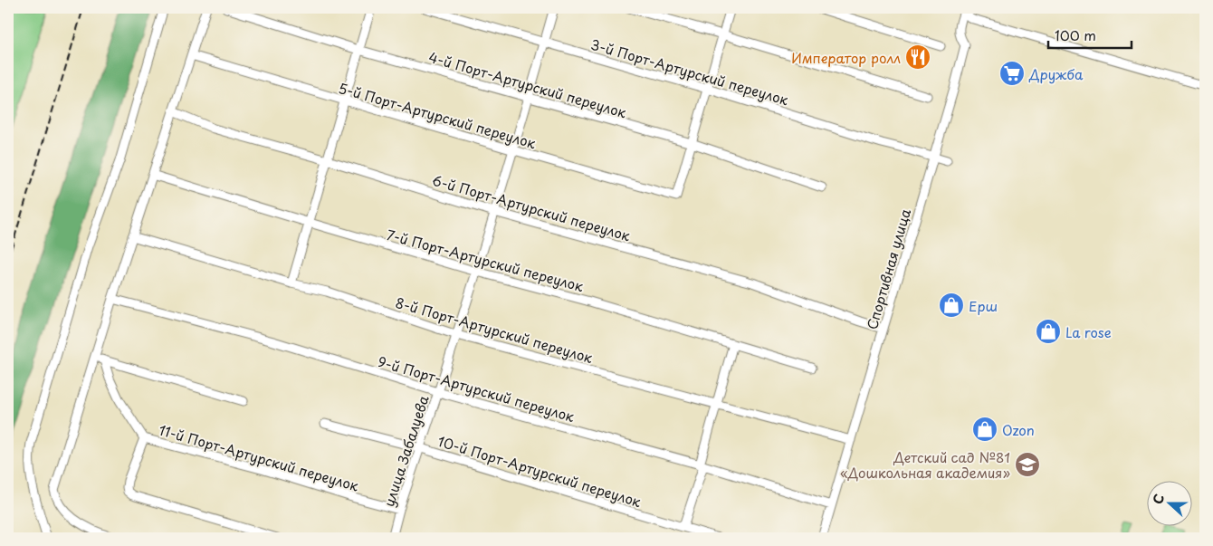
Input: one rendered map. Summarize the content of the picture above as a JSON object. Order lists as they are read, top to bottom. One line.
{"streets":{"street":["3-й Порт-Артурский переулок","4-й Порт-Артурский переулок","5-й Порт-Артурский переулок","6-й Порт-Артурский переулок","7-й Порт-Артурский переулок","Спортивная улица","8-й Порт-Артурский переулок","9-й Порт-Артурский переулок","улица Забалуева","11-й Порт-Артурский переулок","10-й Порт-Артурский переулок"]},"crossings":[["3-й Порт-Артурский переулок","Спортивная улица"],["3-й Порт-Артурский переулок","улица Забалуева"],["4-й Порт-Артурский переулок","5-й Порт-Артурский переулок"],["4-й Порт-Артурский переулок","улица Забалуева"],["5-й Порт-Артурский переулок","улица Забалуева"],["6-й Порт-Артурский переулок","Спортивная улица"],["6-й Порт-Артурский переулок","улица Забалуева"],["7-й Порт-Артурский переулок","улица Забалуева"],["Спортивная улица","8-й Порт-Артурский переулок"],["Спортивная улица","9-й Порт-Артурский переулок"],["8-й Порт-Артурский переулок","улица Забалуева"],["9-й Порт-Артурский переулок","улица Забалуева"],["улица Забалуева","11-й Порт-Артурский переулок"],["улица Забалуева","10-й Порт-Артурский переулок"]],"places":{"restaurant":["Император ролл"],"supermarket":["Дружба"],"shop":["Ерш","La rose","Ozon"],"school or university":["Детский сад №81 «Дошкольная академия»"]},"scale_bar":"100 m","north":"left"}
